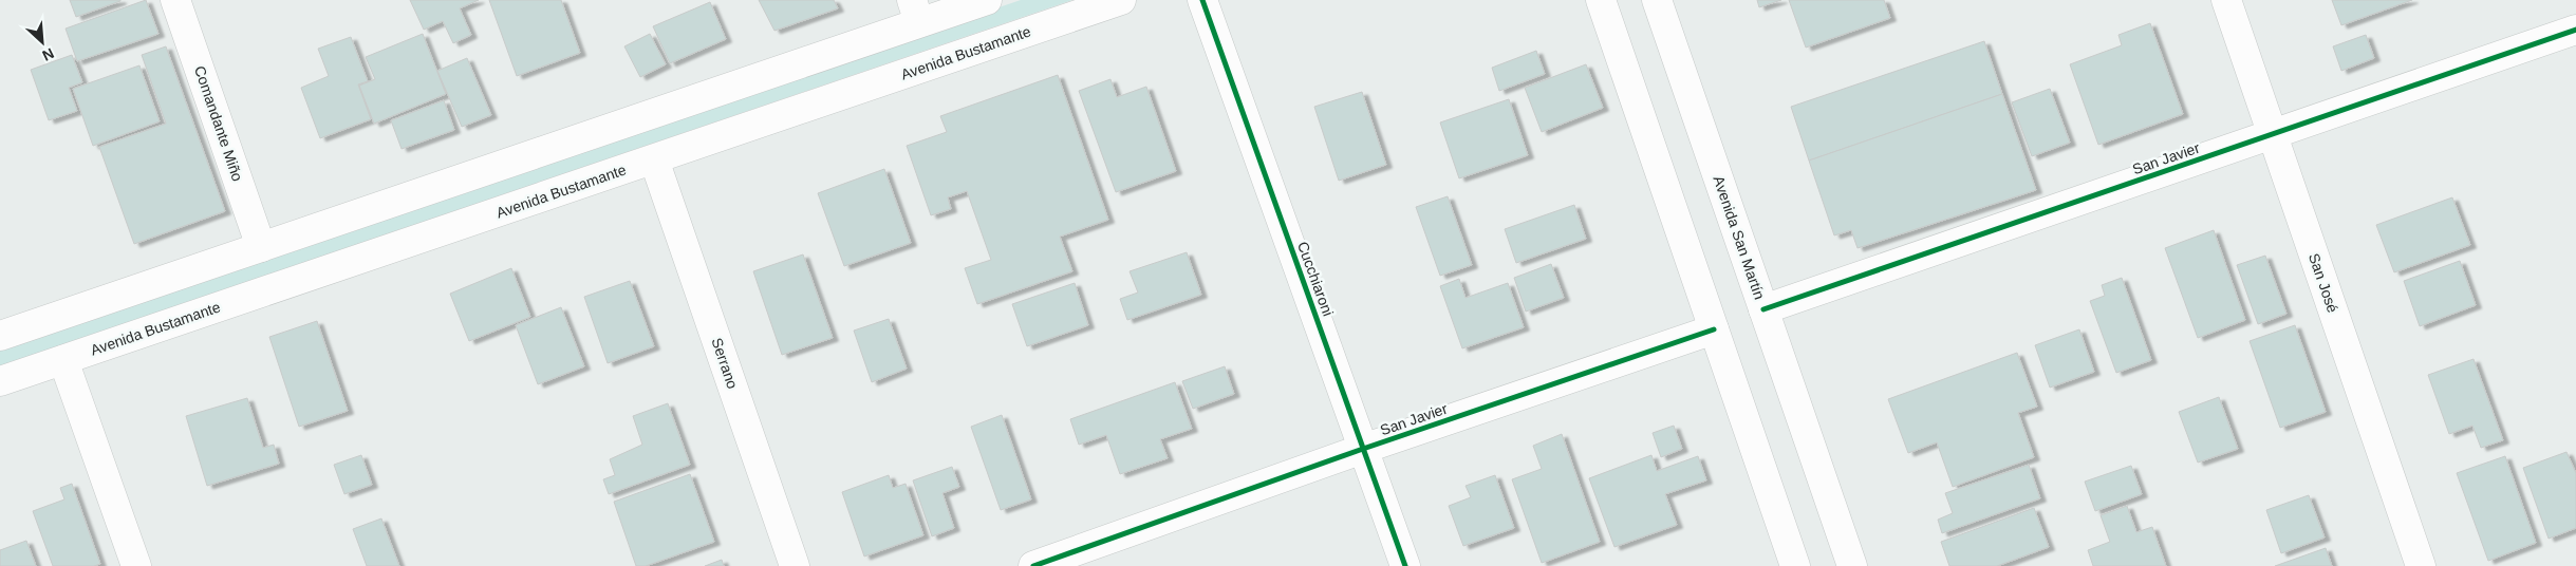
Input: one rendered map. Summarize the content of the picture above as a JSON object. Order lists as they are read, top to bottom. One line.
{"streets":{"street":["Avenida Bustamante","Comandante Miño","San Javier","Avenida San Martín","Cucchiaroni","San José","Serrano"]},"crossings":[["Avenida Bustamante","Serrano"],["San Javier","Avenida San Martín"],["San Javier","Cucchiaroni"],["San Javier","San José"]],"north":"bottom right"}
